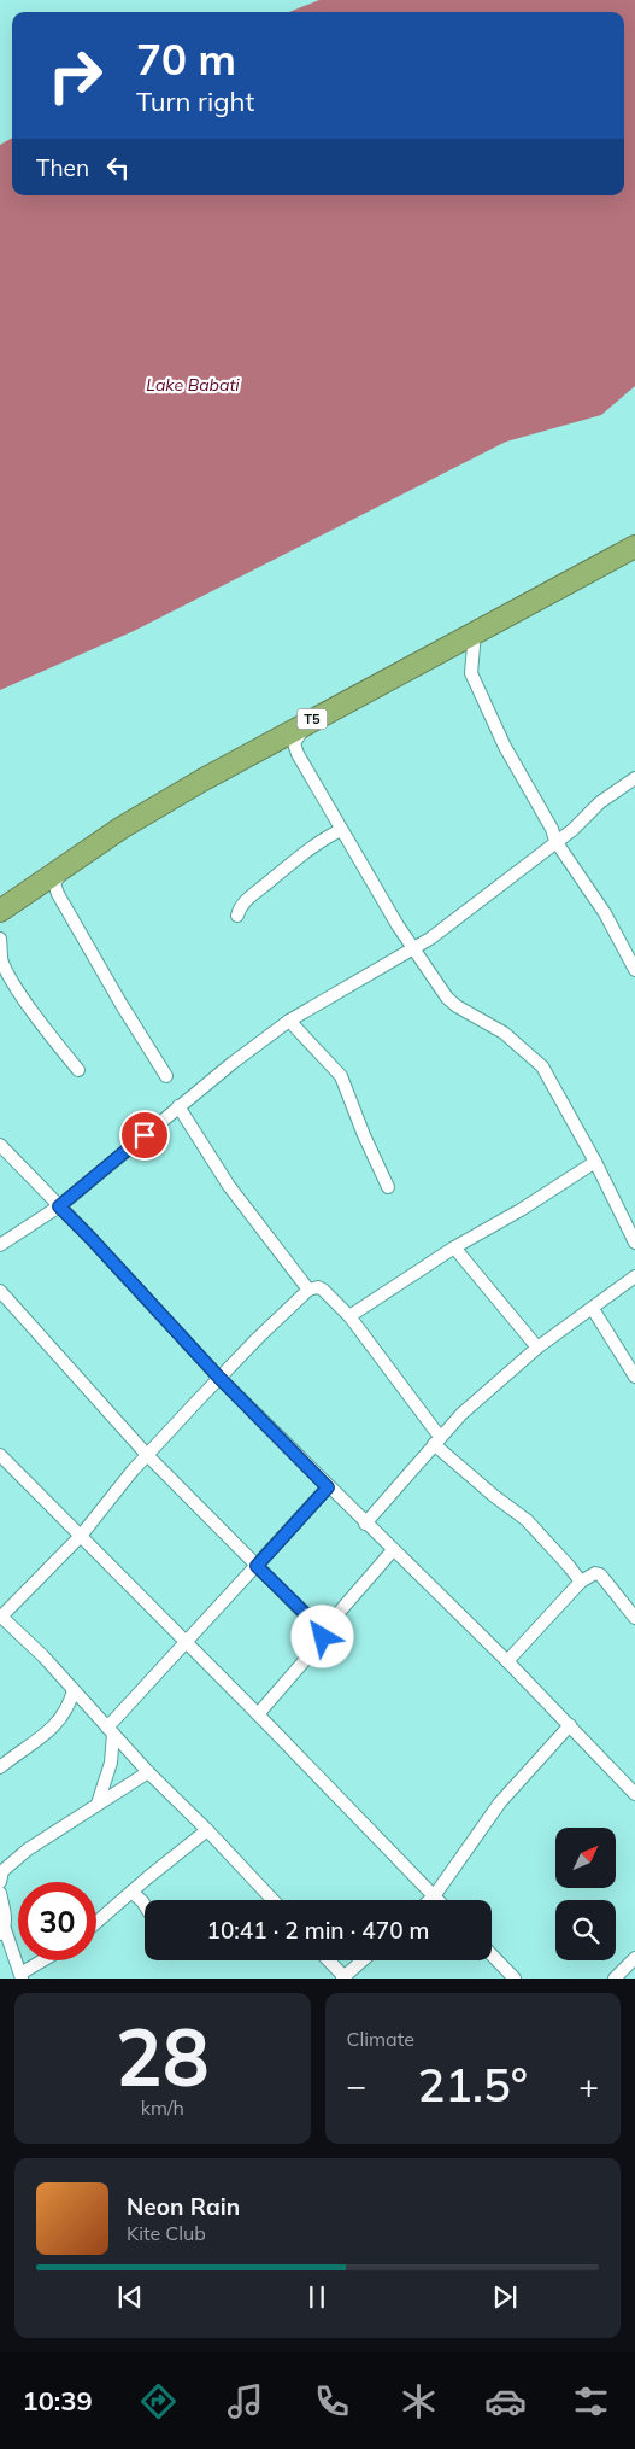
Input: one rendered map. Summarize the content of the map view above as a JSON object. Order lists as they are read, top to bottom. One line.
{"streets":{"highway":["T5"]},"water":["Lake Babati"],"north":"top right","page":{"turn":["70 m","Turn right"],"then":"Then","limit":"30","trip":"10:41 · 2 min · 470 m","tile":[["28","km/h"],"Climate"],"heat":["−","21.5°","+"],"song":["Neon Rain","Kite Club"],"tabs":"10:39"}}
